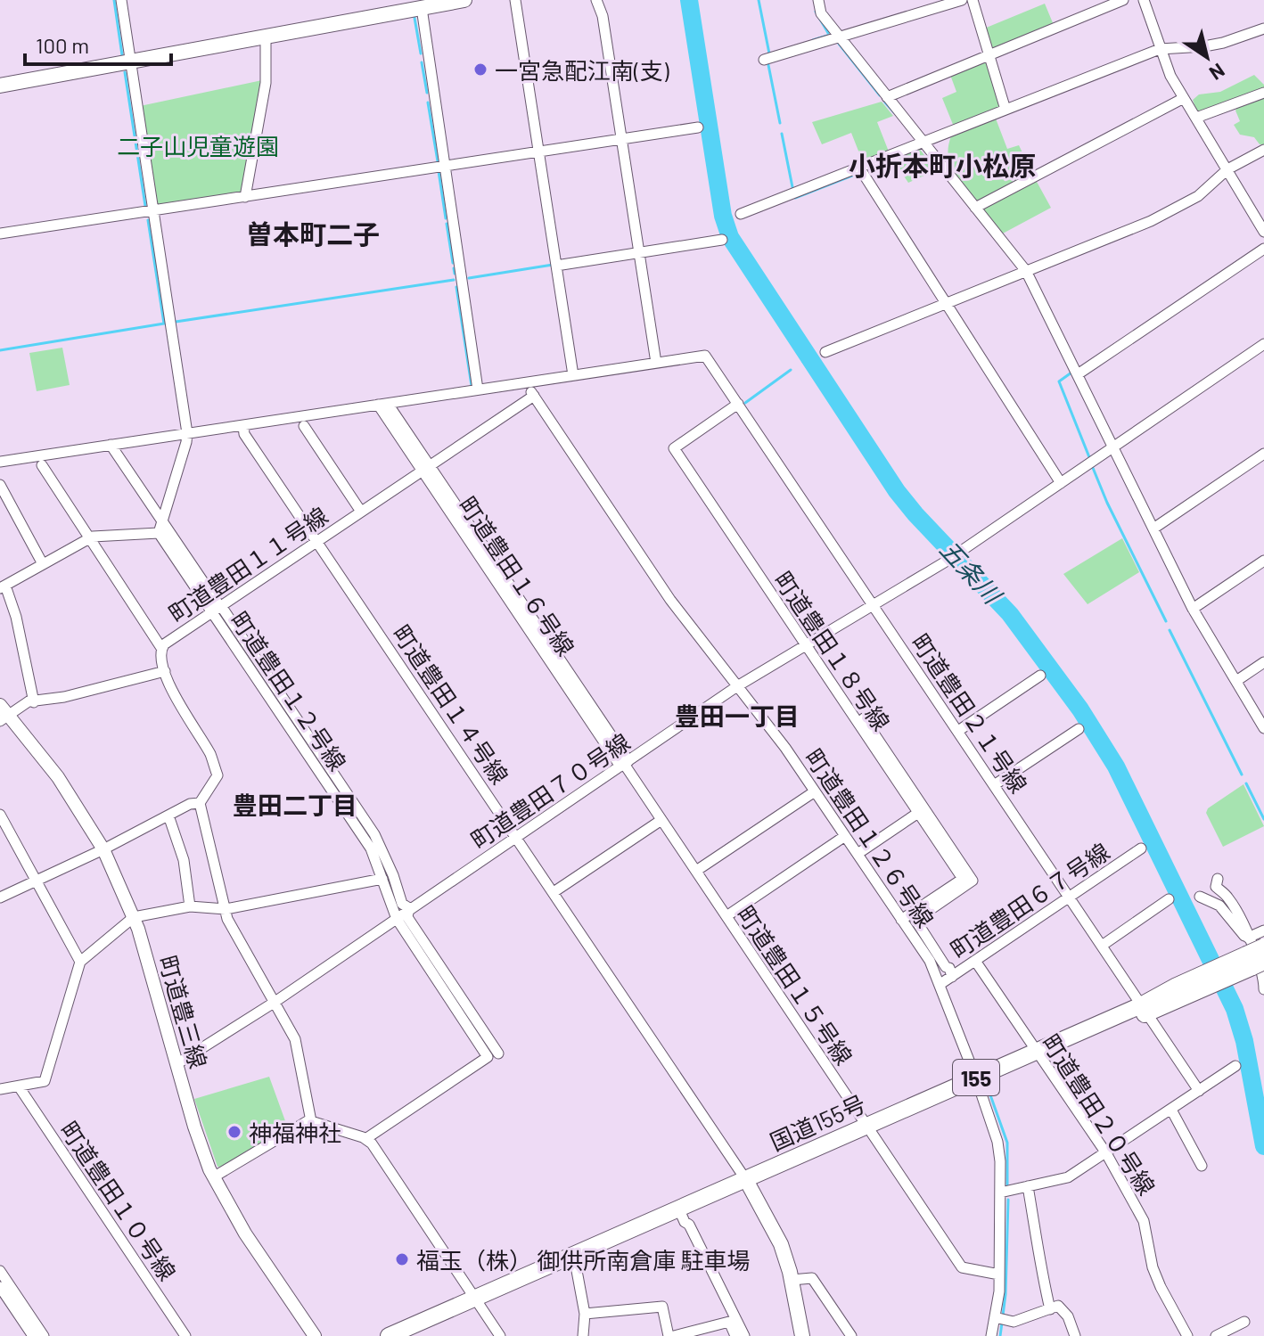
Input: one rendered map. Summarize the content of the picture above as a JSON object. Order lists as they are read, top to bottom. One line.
{"streets":{"highway":["155","国道155号"],"street":["町道豊田１１号線","町道豊田１８号線","町道豊田１２号線","町道豊田１４号線","町道豊田２１号線","町道豊田７０号線","町道豊田１２６号線","町道豊田６７号線","町道豊田１５号線","町道豊三線","町道豊田２０号線","町道豊田１０号線"]},"crossings":[["町道豊田１１号線","町道豊田１２号線"],["町道豊田１１号線","町道豊田１４号線"],["町道豊田１１号線","町道豊田１２６号線"],["町道豊田１１号線","町道豊田１５号線"],["町道豊田１８号線","町道豊田２１号線"],["町道豊田１８号線","町道豊田７０号線"],["町道豊田１８号線","町道豊田１２６号線"],["町道豊田１２号線","町道豊田７０号線"],["町道豊田１４号線","町道豊田７０号線"],["町道豊田１４号線","国道155号"],["町道豊田２１号線","町道豊田７０号線"],["町道豊田２１号線","町道豊田６７号線"],["町道豊田２１号線","国道155号"],["町道豊田７０号線","町道豊田１２６号線"],["町道豊田７０号線","町道豊田１５号線"],["町道豊田７０号線","町道豊三線"],["町道豊田１２６号線","町道豊田６７号線"],["町道豊田１２６号線","町道豊田１５号線"],["町道豊田１２６号線","国道155号"],["町道豊田６７号線","町道豊田２０号線"],["町道豊田１５号線","国道155号"],["町道豊田２０号線","国道155号"]],"districts":["小折本町小松原","曽本町二子","豊田一丁目","豊田二丁目"],"water":["五条川"],"parks":["二子山児童遊園"],"places":["一宮急配江南(支)","神福神社","福玉（株） 御供所南倉庫 駐車場"],"scale_bar":"100 m","north":"bottom right"}
